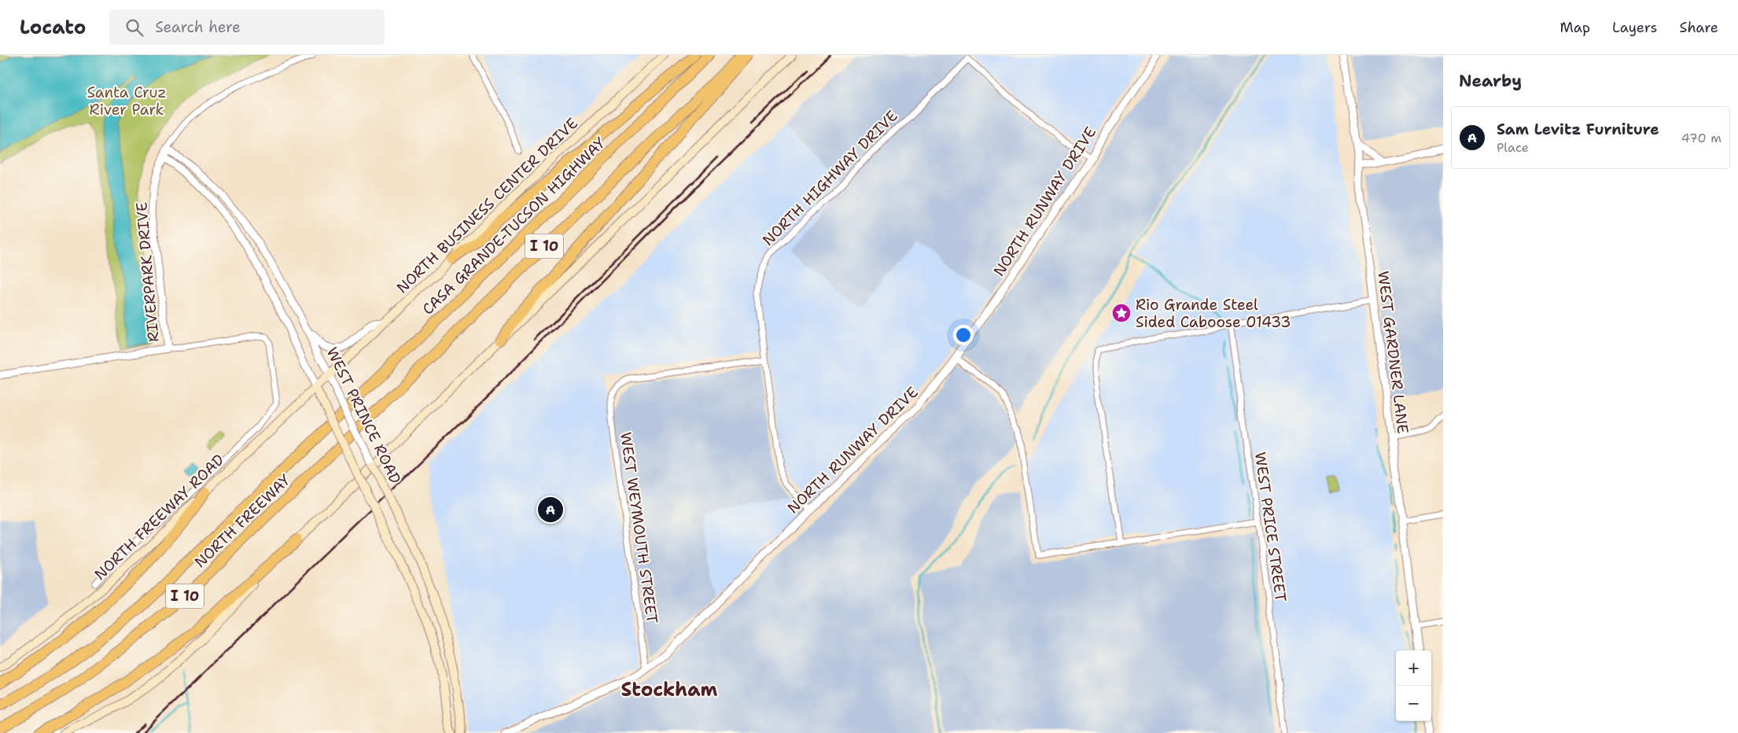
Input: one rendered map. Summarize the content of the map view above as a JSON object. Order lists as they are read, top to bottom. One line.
{"streets":{"highway":["CASA GRANDE-TUCSON HIGHWAY","I 10","NORTH FREEWAY"],"main road":["NORTH BUSINESS CENTER DRIVE","WEST PRINCE ROAD","NORTH FREEWAY ROAD"],"street":["NORTH HIGHWAY DRIVE","NORTH RUNWAY DRIVE","RIVERPARK DRIVE","WEST GARDNER LANE","WEST PRICE STREET","WEST WEYMOUTH STREET"]},"crossings":[["NORTH HIGHWAY DRIVE","NORTH RUNWAY DRIVE"],["NORTH HIGHWAY DRIVE","WEST WEYMOUTH STREET"],["NORTH RUNWAY DRIVE","WEST WEYMOUTH STREET"],["NORTH BUSINESS CENTER DRIVE","WEST PRINCE ROAD"],["NORTH BUSINESS CENTER DRIVE","NORTH FREEWAY ROAD"],["CASA GRANDE-TUCSON HIGHWAY","NORTH FREEWAY"],["RIVERPARK DRIVE","WEST PRINCE ROAD"],["WEST PRINCE ROAD","NORTH FREEWAY ROAD"]],"districts":["Stockham"],"parks":["Santa Cruz River Park"],"places":{"place":["Rio Grande Steel Sided Caboose 01433"]},"page":{"header":"Locato","search":"Search here","nav":["Map","Layers","Share"],"heading":"Nearby","list":[{"mark":"A","name":"Sam Levitz Furniture","note":"Place","value":"470 m"}],"pins":"A","map_buttons":["+","−"]}}
